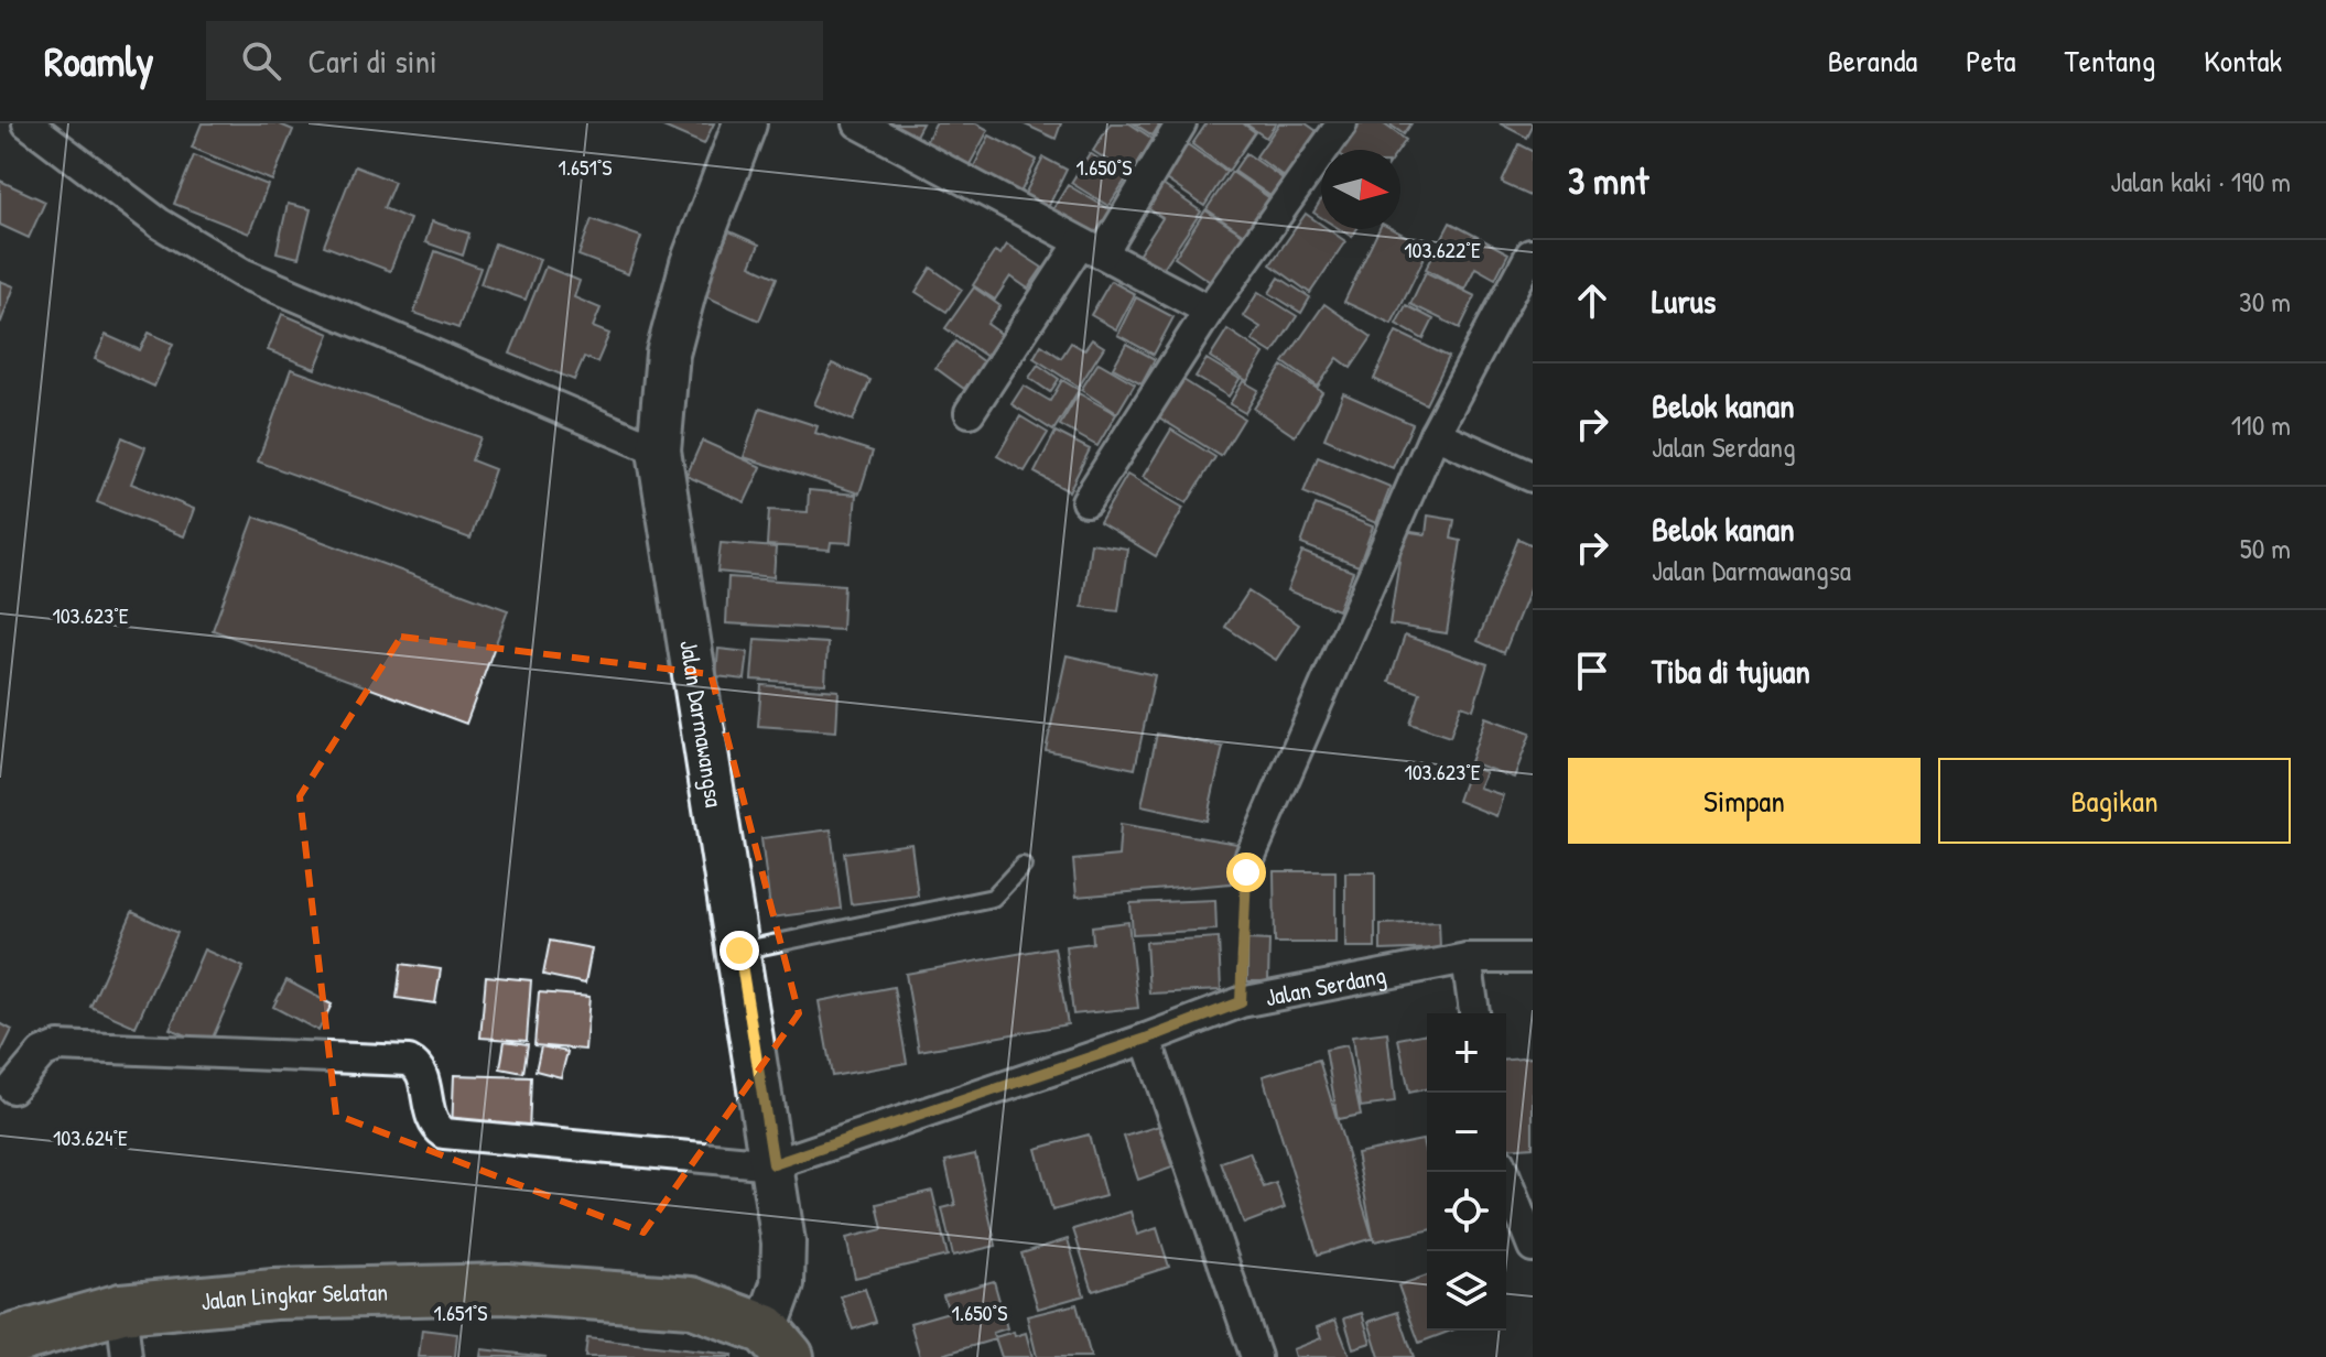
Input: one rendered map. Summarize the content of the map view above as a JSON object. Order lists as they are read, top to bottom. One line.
{"streets":{"highway":["Jalan Lingkar Selatan"],"main road":["Jalan Darmawangsa"],"street":["Jalan Serdang"]},"crossings":[["Jalan Darmawangsa","Jalan Serdang"],["Jalan Darmawangsa","Jalan Lingkar Selatan"]],"north":"right","page":{"header":"Roamly","search":"Cari di sini","nav":["Beranda","Peta","Tentang","Kontak"],"heading":["3 mnt","Jalan kaki · 190 m"],"list":[["Lurus","30 m"],["Belok kanan","Jalan Serdang","110 m"],["Belok kanan","Jalan Darmawangsa","50 m"],"Tiba di tujuan"],"buttons":["Simpan","Bagikan"],"map_buttons":["+","−"]},"coordinates":["1.651°S","1.650°S","103.622°E","103.623°E","103.624°E"]}
